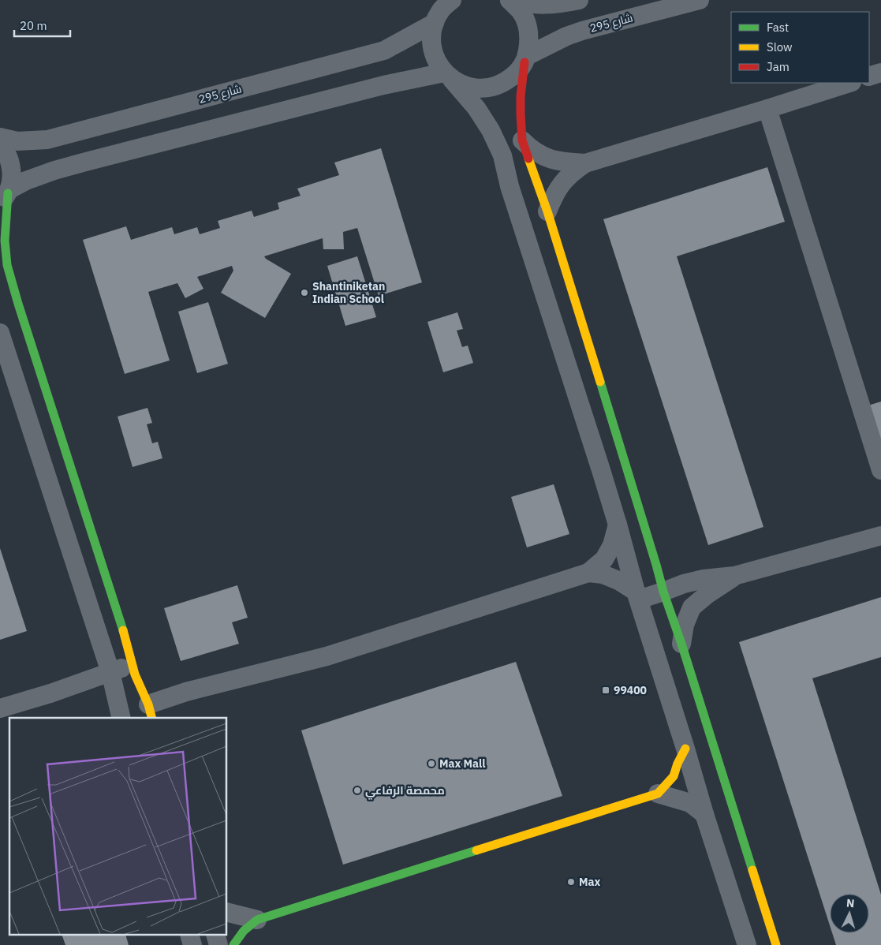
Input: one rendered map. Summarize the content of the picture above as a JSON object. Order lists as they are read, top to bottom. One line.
{"streets":{"street":["شارع 295"]},"places":{"other":["Shantiniketan Indian School","Max Mall","محمصة الرفاعي","Max"],"transit":["99400"]},"legend":["Fast","Slow","Jam"],"scale_bar":"20 m","north":"top"}
